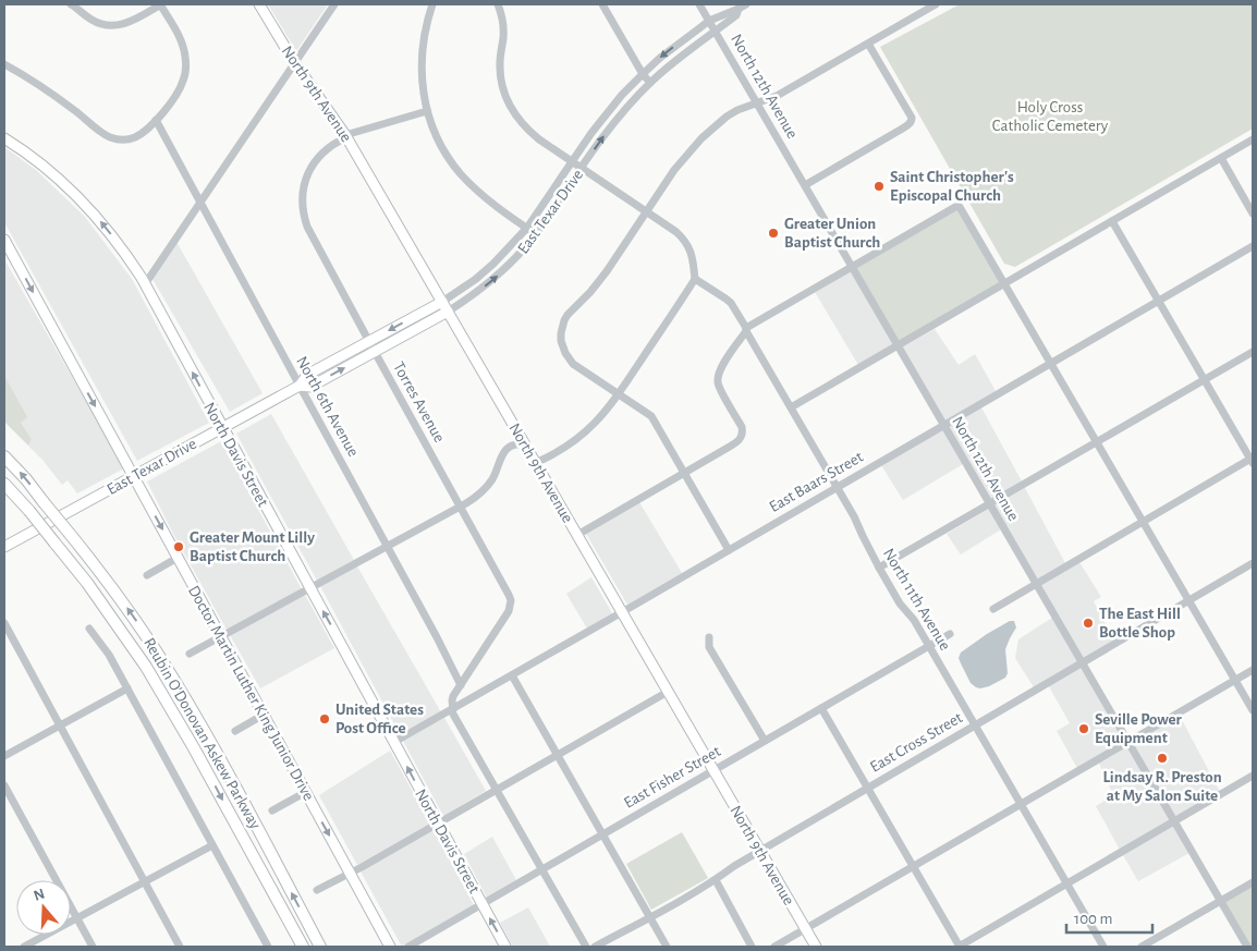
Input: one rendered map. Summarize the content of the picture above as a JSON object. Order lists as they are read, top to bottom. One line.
{"streets":{"highway":["Reubin O'Donovan Askew Parkway"],"main road":["North 9th Avenue","East Texar Drive","North Davis Street","Doctor Martin Luther King Junior Drive"],"street":["North 12th Avenue","Torres Avenue","North 6th Avenue","East Baars Street","North 11th Avenue","East Cross Street","East Fisher Street"]},"crossings":[["North 12th Avenue","East Texar Drive"],["North 12th Avenue","East Baars Street"],["North 12th Avenue","East Cross Street"],["North 9th Avenue","East Texar Drive"],["North 9th Avenue","Torres Avenue"],["North 9th Avenue","East Baars Street"],["North 9th Avenue","East Cross Street"],["North 9th Avenue","East Fisher Street"],["East Texar Drive","Torres Avenue"],["East Texar Drive","North 6th Avenue"],["East Texar Drive","North Davis Street"],["East Texar Drive","Doctor Martin Luther King Junior Drive"],["Torres Avenue","North 6th Avenue"],["North Davis Street","East Baars Street"],["North Davis Street","East Fisher Street"],["East Baars Street","North 11th Avenue"],["North 11th Avenue","East Cross Street"],["North 11th Avenue","East Fisher Street"]],"one_way":["North Davis Street","Doctor Martin Luther King Junior Drive"],"parks":["Holy Cross Catholic Cemetery"],"places":["Saint Christopher's Episcopal Church","Greater Union Baptist Church","Greater Mount Lilly Baptist Church","The East Hill Bottle Shop","United States Post Office","Seville Power Equipment","Lindsay R. Preston at My Salon Suite"],"scale_bar":"100 m","north":"top"}
